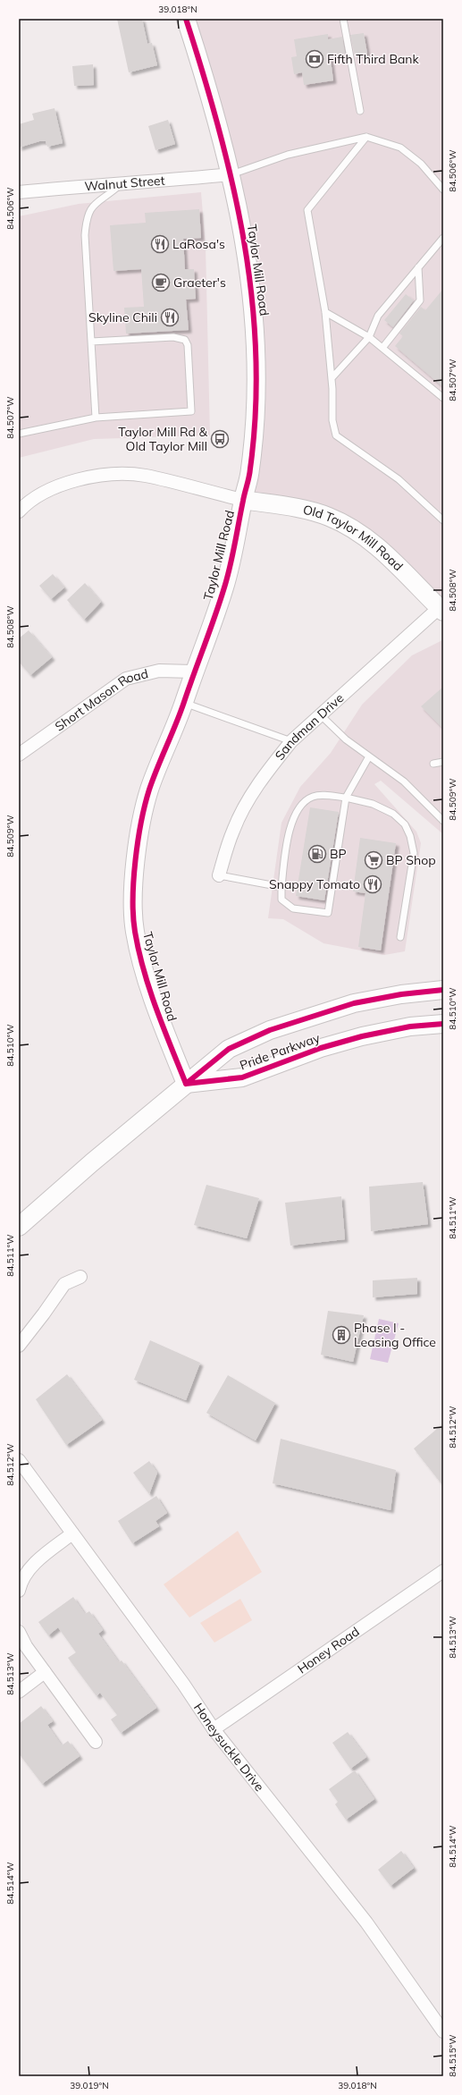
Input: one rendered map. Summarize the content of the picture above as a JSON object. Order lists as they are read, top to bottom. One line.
{"streets":{"street":["Walnut Street","Taylor Mill Road","Old Taylor Mill Road","Short Mason Road","Sandman Drive","Pride Parkway","Honey Road","Honeysuckle Drive"]},"crossings":[["Walnut Street","Taylor Mill Road"],["Taylor Mill Road","Old Taylor Mill Road"],["Taylor Mill Road","Short Mason Road"],["Taylor Mill Road","Pride Parkway"],["Old Taylor Mill Road","Sandman Drive"],["Honey Road","Honeysuckle Drive"]],"places":{"bank":["Fifth Third Bank"],"restaurant":["LaRosa's","Skyline Chili","Snappy Tomato"],"cafe":["Graeter's"],"bus stop":["Taylor Mill Rd & Old Taylor Mill"],"fuel station":["BP"],"supermarket":["BP Shop"],"building":["Phase I - Leasing Office"]},"coordinates":["39.018°N","84.506°W","84.507°W","84.508°W","84.509°W","84.510°W","84.511°W","84.512°W","84.513°W","84.514°W","84.515°W","39.019°N"]}
